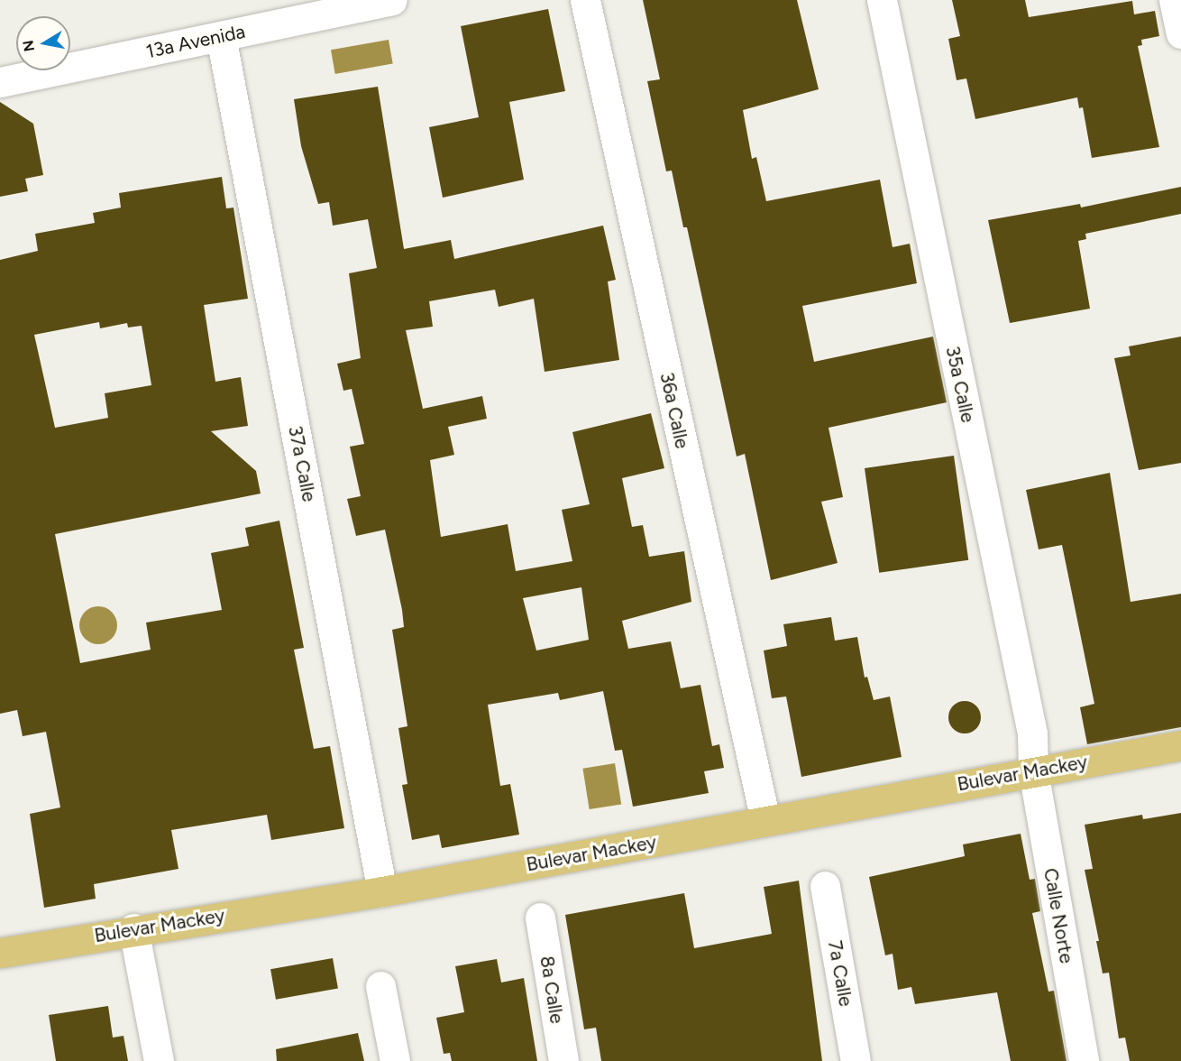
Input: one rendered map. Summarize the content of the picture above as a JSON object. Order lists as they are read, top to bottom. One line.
{"streets":{"main road":["Bulevar Mackey"],"street":["13a Avenida","35a Calle","36a Calle","37a Calle","Calle Norte","7a Calle","8a Calle"]},"crossings":[["13a Avenida","37a Calle"],["35a Calle","Bulevar Mackey"],["35a Calle","Calle Norte"],["36a Calle","Bulevar Mackey"],["37a Calle","Bulevar Mackey"],["Bulevar Mackey","Calle Norte"]],"north":"left"}
